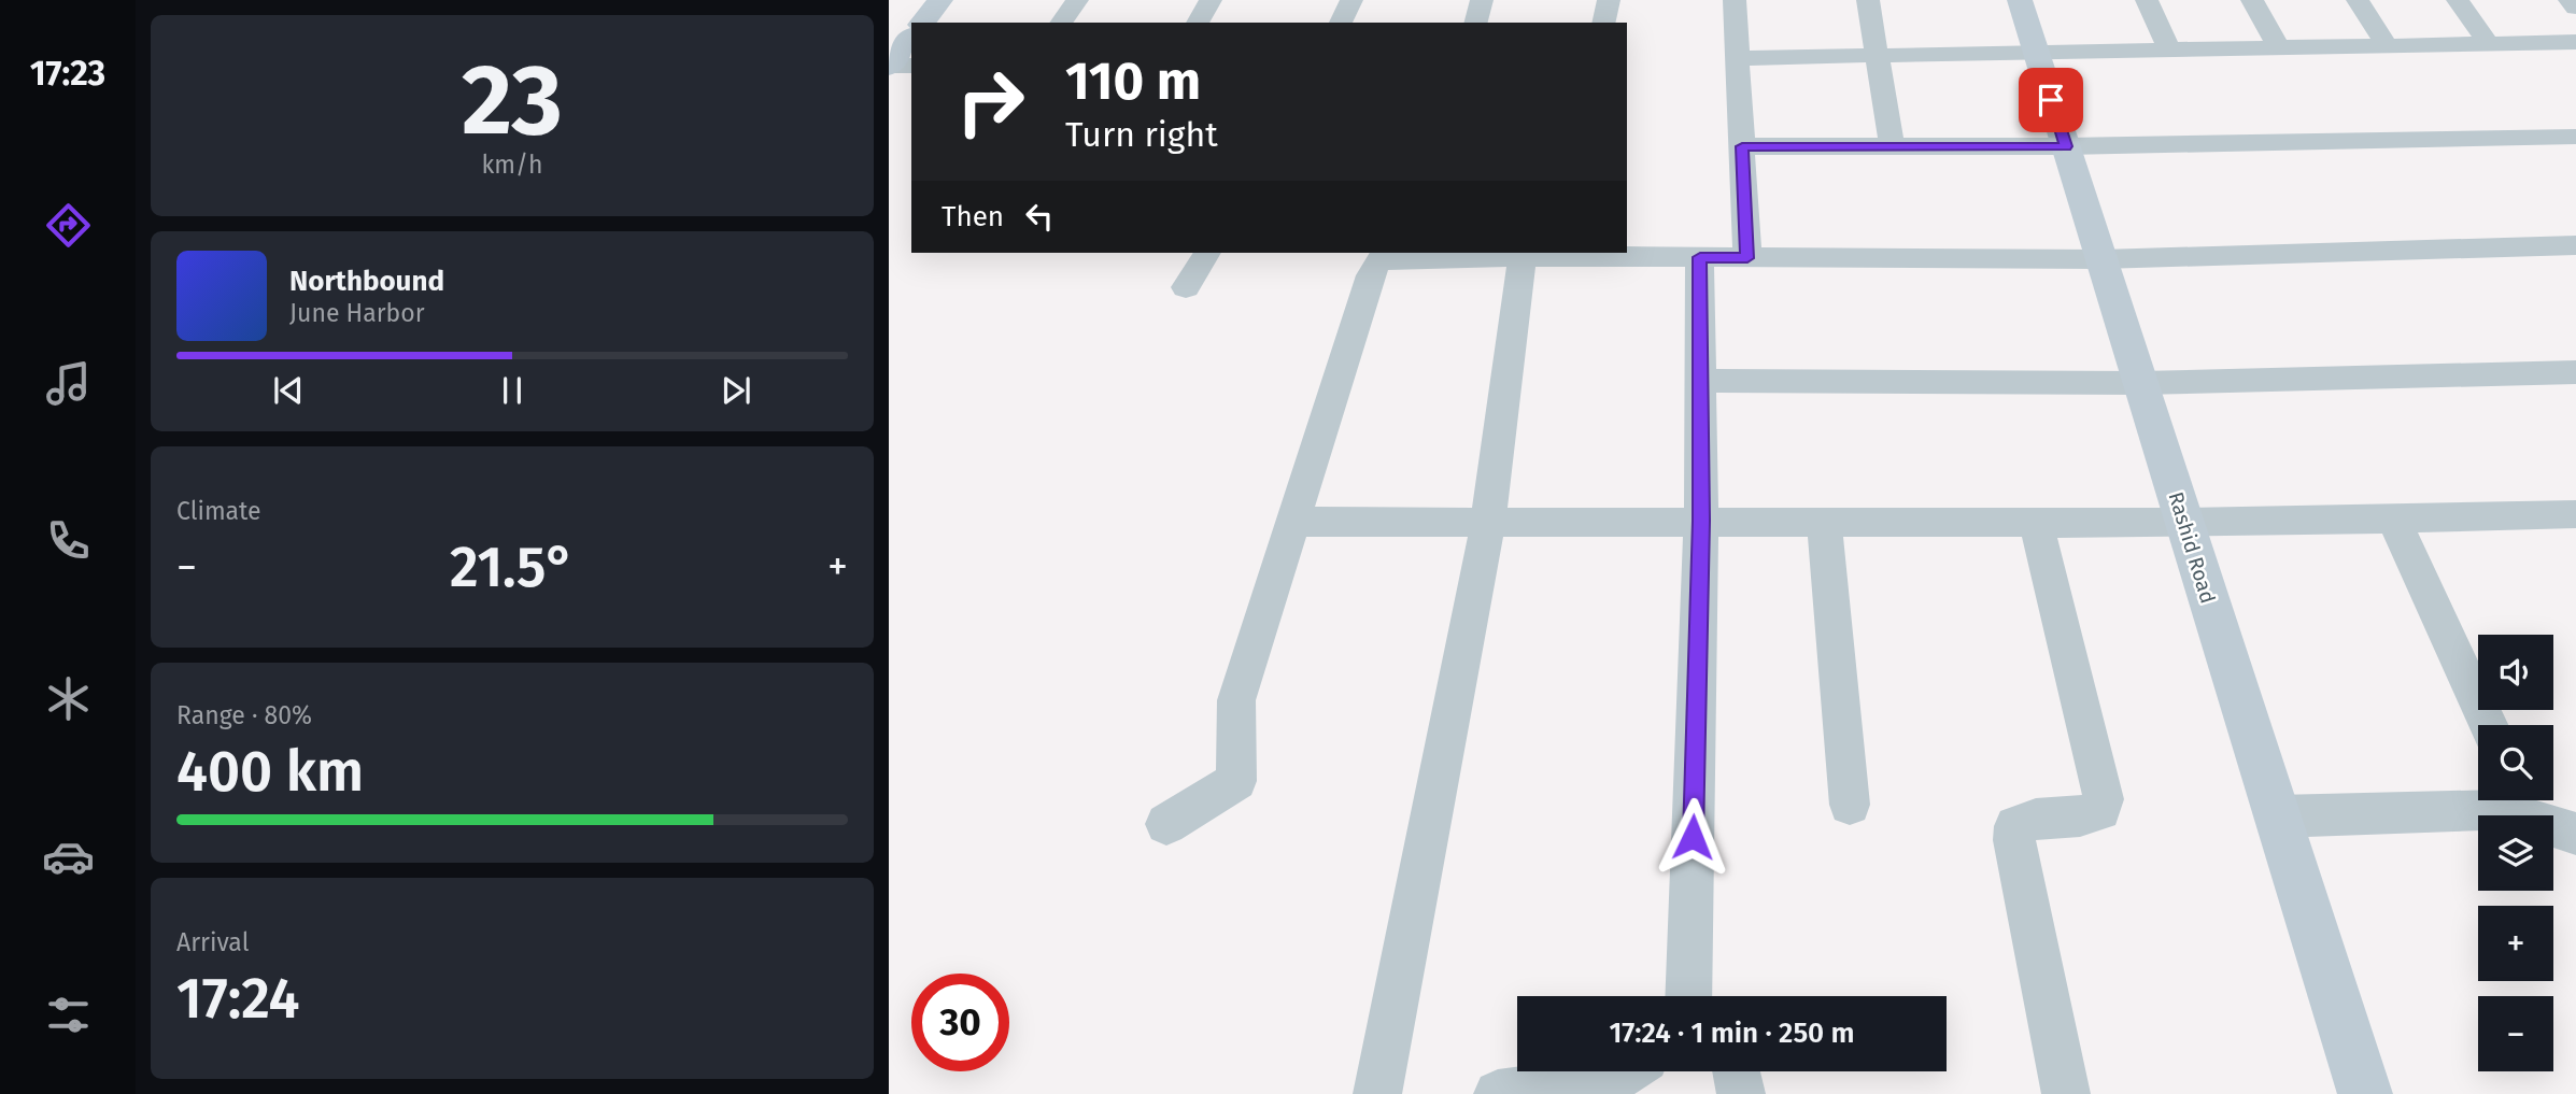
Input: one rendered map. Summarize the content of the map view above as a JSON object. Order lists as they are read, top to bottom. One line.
{"streets":{"main road":["Rashid Road"]},"page":{"tabs":"17:23","tile":[["23","km/h"],"Climate",["Range · 80%","400 km"],["Arrival","17:24"]],"turn":["110 m","Turn right"],"then":"Then","song":["Northbound","June Harbor"],"heat":["−","21.5°","+"],"map_buttons":["+","−"],"limit":"30","trip":"17:24 · 1 min · 250 m"}}
